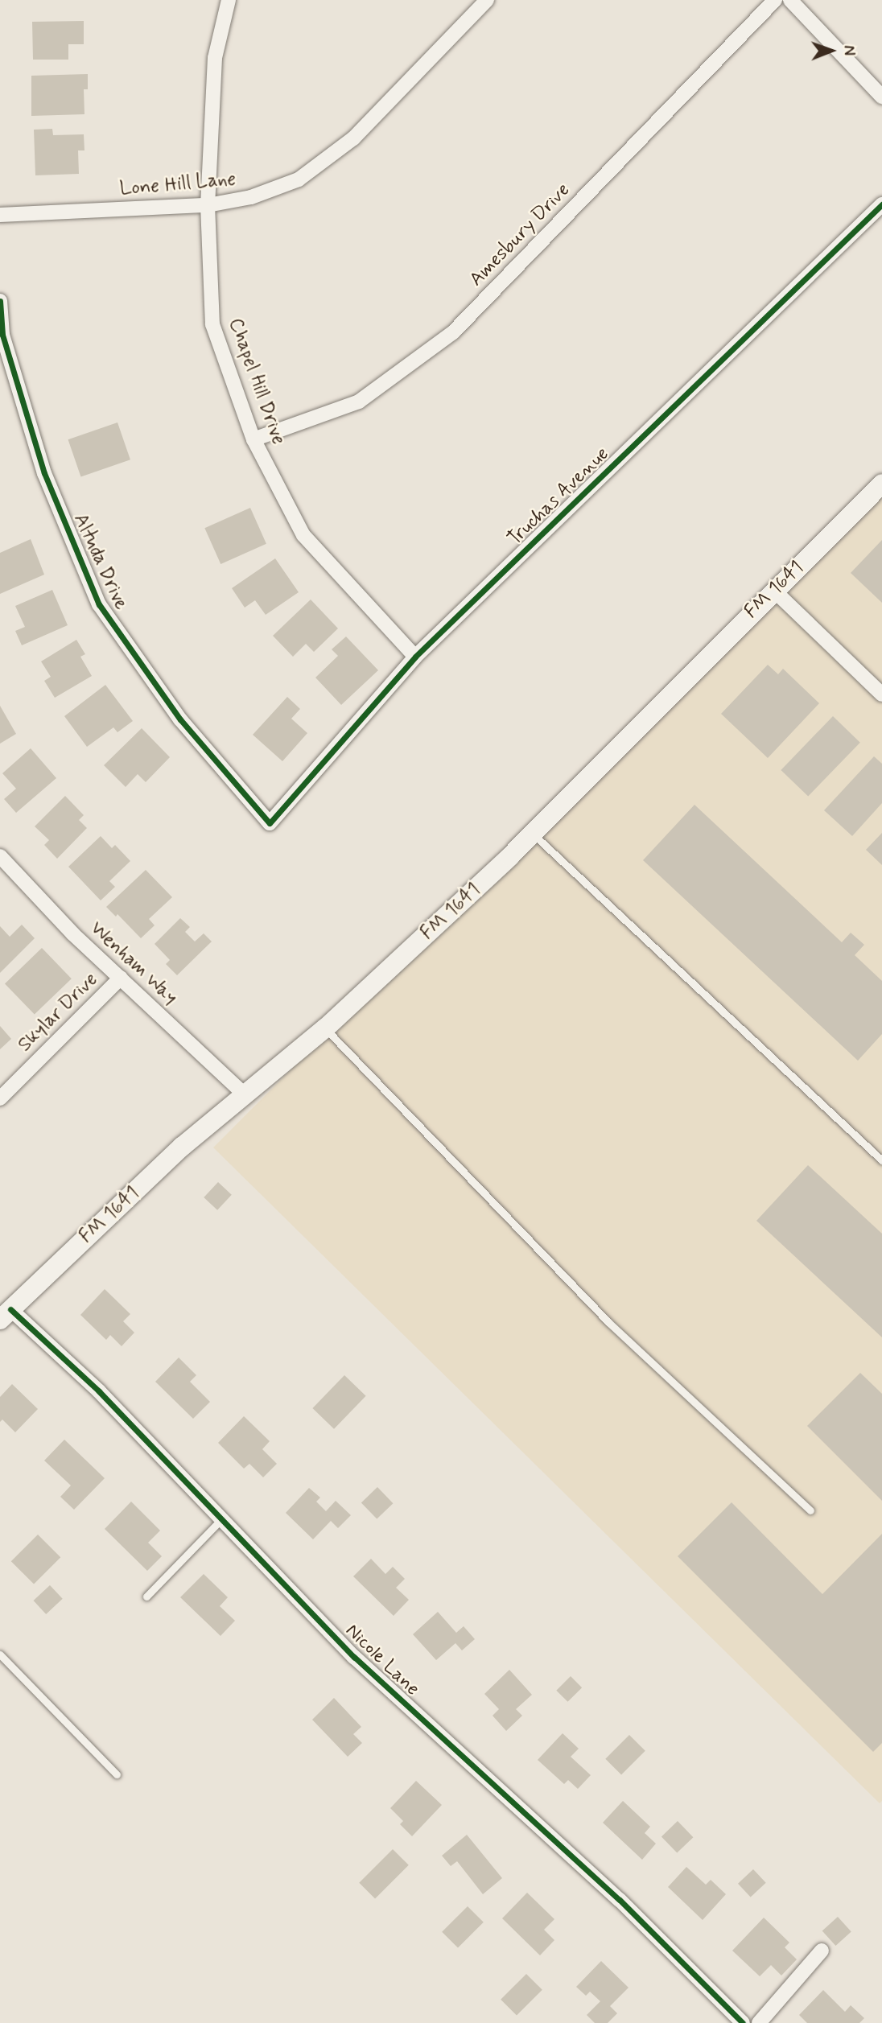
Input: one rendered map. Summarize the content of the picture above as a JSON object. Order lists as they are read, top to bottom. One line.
{"streets":{"main road":["FM 1641"],"street":["Lone Hill Lane","Amesbury Drive","Chapel Hill Drive","Truchas Avenue","Altuda Drive","Wenham Way","Skylar Drive","Nicole Lane"]},"crossings":[["Lone Hill Lane","Chapel Hill Drive"],["Amesbury Drive","Chapel Hill Drive"],["Chapel Hill Drive","Truchas Avenue"],["Truchas Avenue","Altuda Drive"],["FM 1641","Wenham Way"],["FM 1641","Nicole Lane"],["Wenham Way","Skylar Drive"]],"north":"right"}
